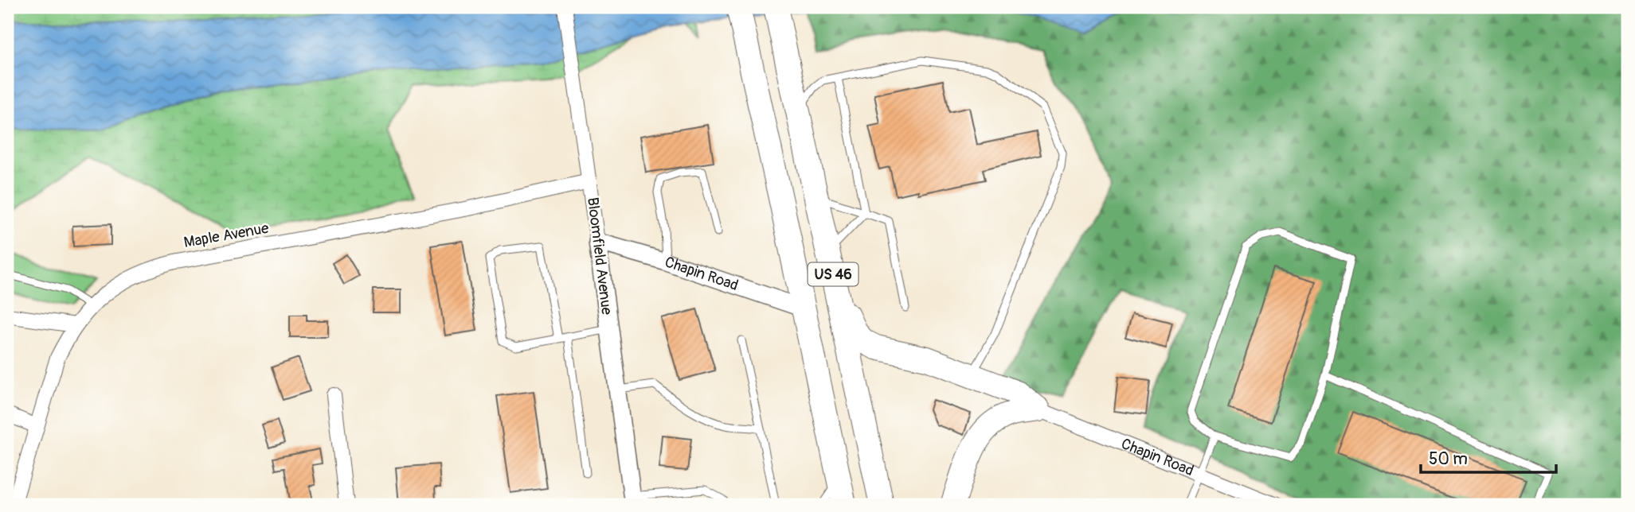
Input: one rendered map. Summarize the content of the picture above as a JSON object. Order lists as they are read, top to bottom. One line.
{"streets":{"highway":["US 46"],"street":["Maple Avenue","Bloomfield Avenue","Chapin Road"]},"crossings":[["Maple Avenue","Bloomfield Avenue"],["Bloomfield Avenue","Chapin Road"],["Chapin Road","US 46"]],"scale_bar":"50 m"}
